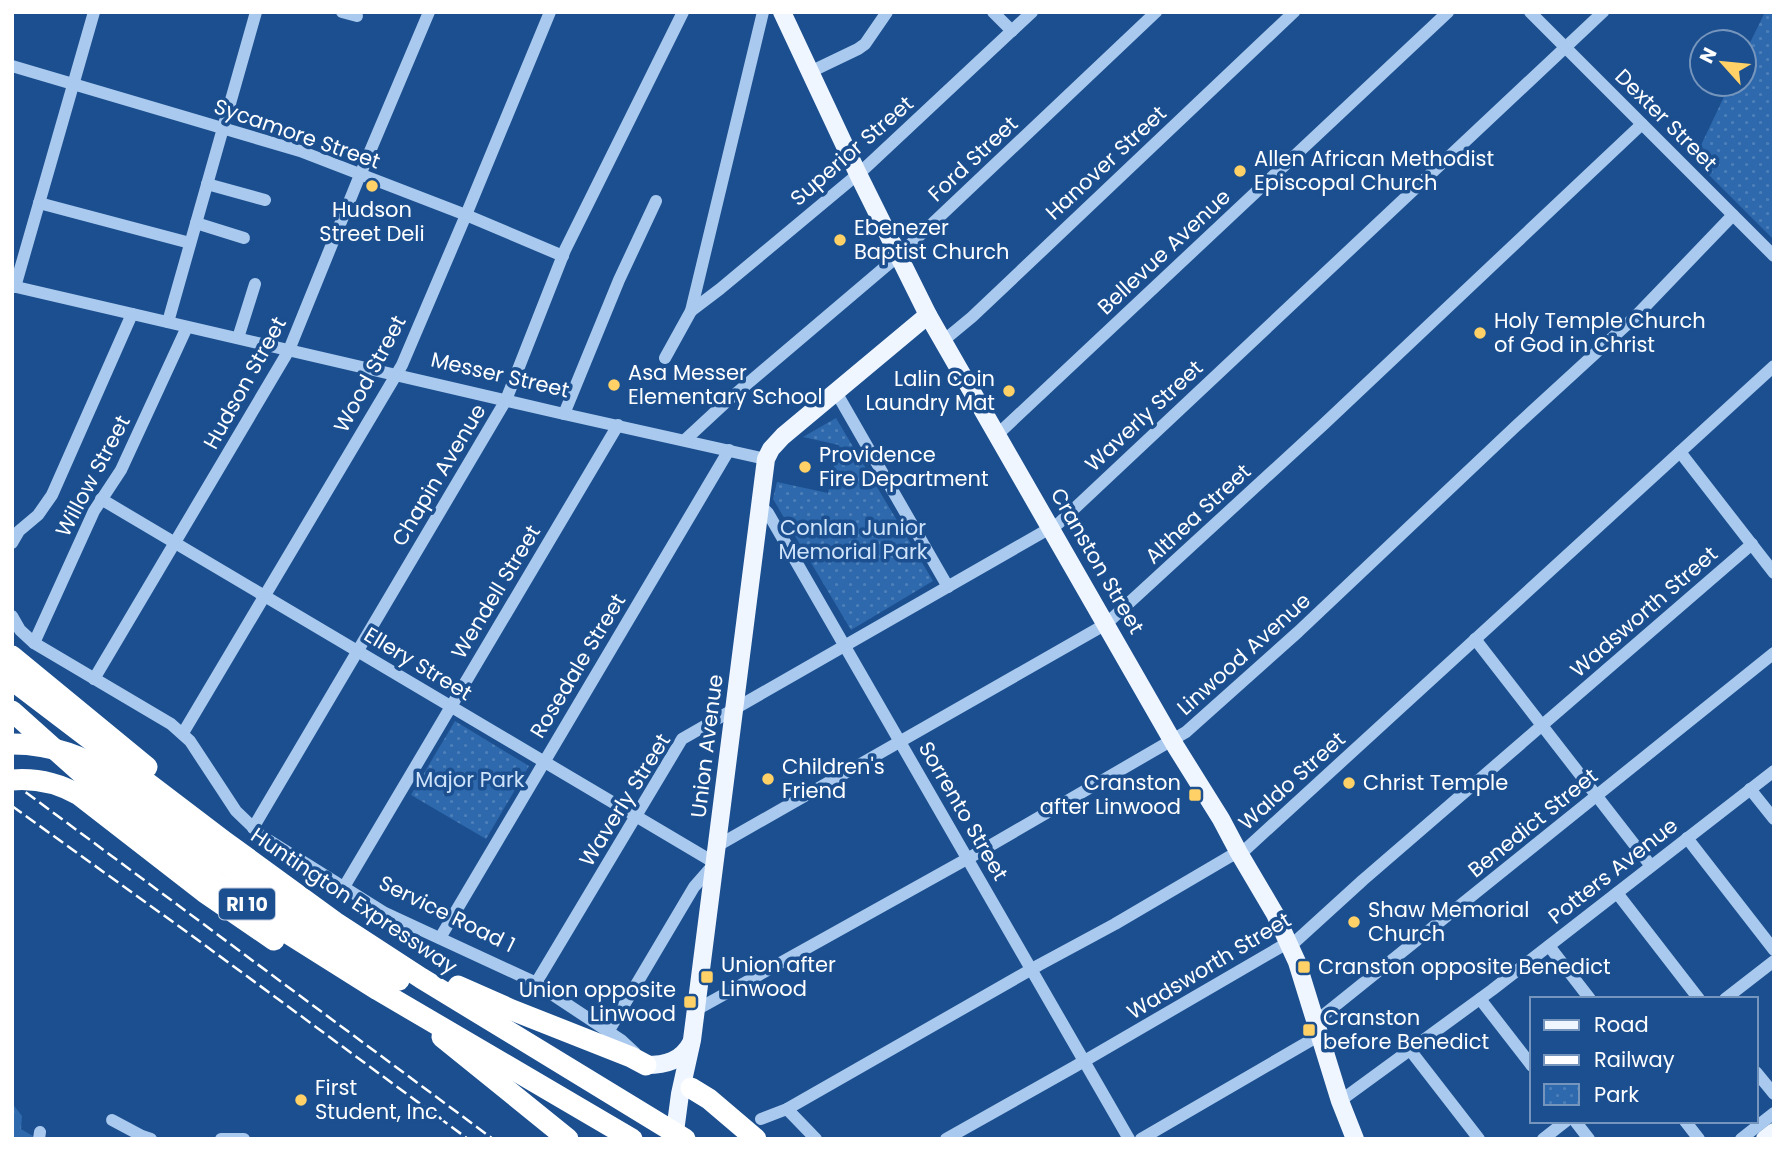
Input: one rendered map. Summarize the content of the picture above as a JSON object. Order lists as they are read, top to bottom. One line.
{"streets":{"highway":["Huntington Expressway","RI 10"],"main road":["Cranston Street","Union Avenue","Service Road 1"],"street":["Dexter Street","Sycamore Street","Superior Street","Ford Street","Hanover Street","Bellevue Avenue","Wood Street","Messer Street","Hudson Street","Waverly Street","Chapin Avenue","Willow Street","Althea Street","Wendell Street","Wadsworth Street","Linwood Avenue","Ellery Street","Rosedale Street","Waldo Street","Sorrento Street","Benedict Street","Potters Avenue"]},"crossings":[["Dexter Street","Waverly Street"],["Dexter Street","Althea Street"],["Dexter Street","Linwood Avenue"],["Sycamore Street","Wood Street"],["Sycamore Street","Hudson Street"],["Sycamore Street","Chapin Avenue"],["Superior Street","Cranston Street"],["Ford Street","Messer Street"],["Ford Street","Cranston Street"],["Hanover Street","Cranston Street"],["Bellevue Avenue","Cranston Street"],["Wood Street","Messer Street"],["Wood Street","Ellery Street"],["Wood Street","Service Road 1"],["Messer Street","Hudson Street"],["Messer Street","Chapin Avenue"],["Messer Street","Willow Street"],["Messer Street","Wendell Street"],["Messer Street","Rosedale Street"],["Messer Street","Union Avenue"],["Hudson Street","Ellery Street"],["Hudson Street","Service Road 1"],["Waverly Street","Cranston Street"],["Waverly Street","Ellery Street"],["Waverly Street","Union Avenue"],["Waverly Street","Sorrento Street"],["Waverly Street","Service Road 1"],["Chapin Avenue","Ellery Street"],["Chapin Avenue","Service Road 1"],["Willow Street","Ellery Street"],["Willow Street","Service Road 1"],["Althea Street","Cranston Street"],["Althea Street","Ellery Street"],["Althea Street","Union Avenue"],["Althea Street","Sorrento Street"],["Althea Street","Service Road 1"],["Cranston Street","Wadsworth Street"],["Cranston Street","Linwood Avenue"],["Cranston Street","Waldo Street"],["Cranston Street","Benedict Street"],["Cranston Street","Potters Avenue"],["Wendell Street","Ellery Street"],["Wendell Street","Service Road 1"],["Wadsworth Street","Sorrento Street"],["Linwood Avenue","Union Avenue"],["Linwood Avenue","Sorrento Street"],["Ellery Street","Rosedale Street"],["Ellery Street","Union Avenue"],["Rosedale Street","Service Road 1"],["Union Avenue","Sorrento Street"],["Union Avenue","Huntington Expressway"],["Union Avenue","Service Road 1"],["Waldo Street","Sorrento Street"]],"parks":["Conlan Junior Memorial Park","Major Park"],"places":{"other":["Allen African Methodist Episcopal Church","Hudson Street Deli","Ebenezer Baptist Church","Holy Temple Church of God in Christ","Asa Messer Elementary School","Lalin Coin Laundry Mat","Providence Fire Department","Children's Friend","Christ Temple","Shaw Memorial Church","First Student, Inc."],"transit":["Cranston after Linwood","Cranston opposite Benedict","Union after Linwood","Union opposite Linwood","Cranston before Benedict"]},"legend":["Road","Railway","Park"],"north":"top left"}
